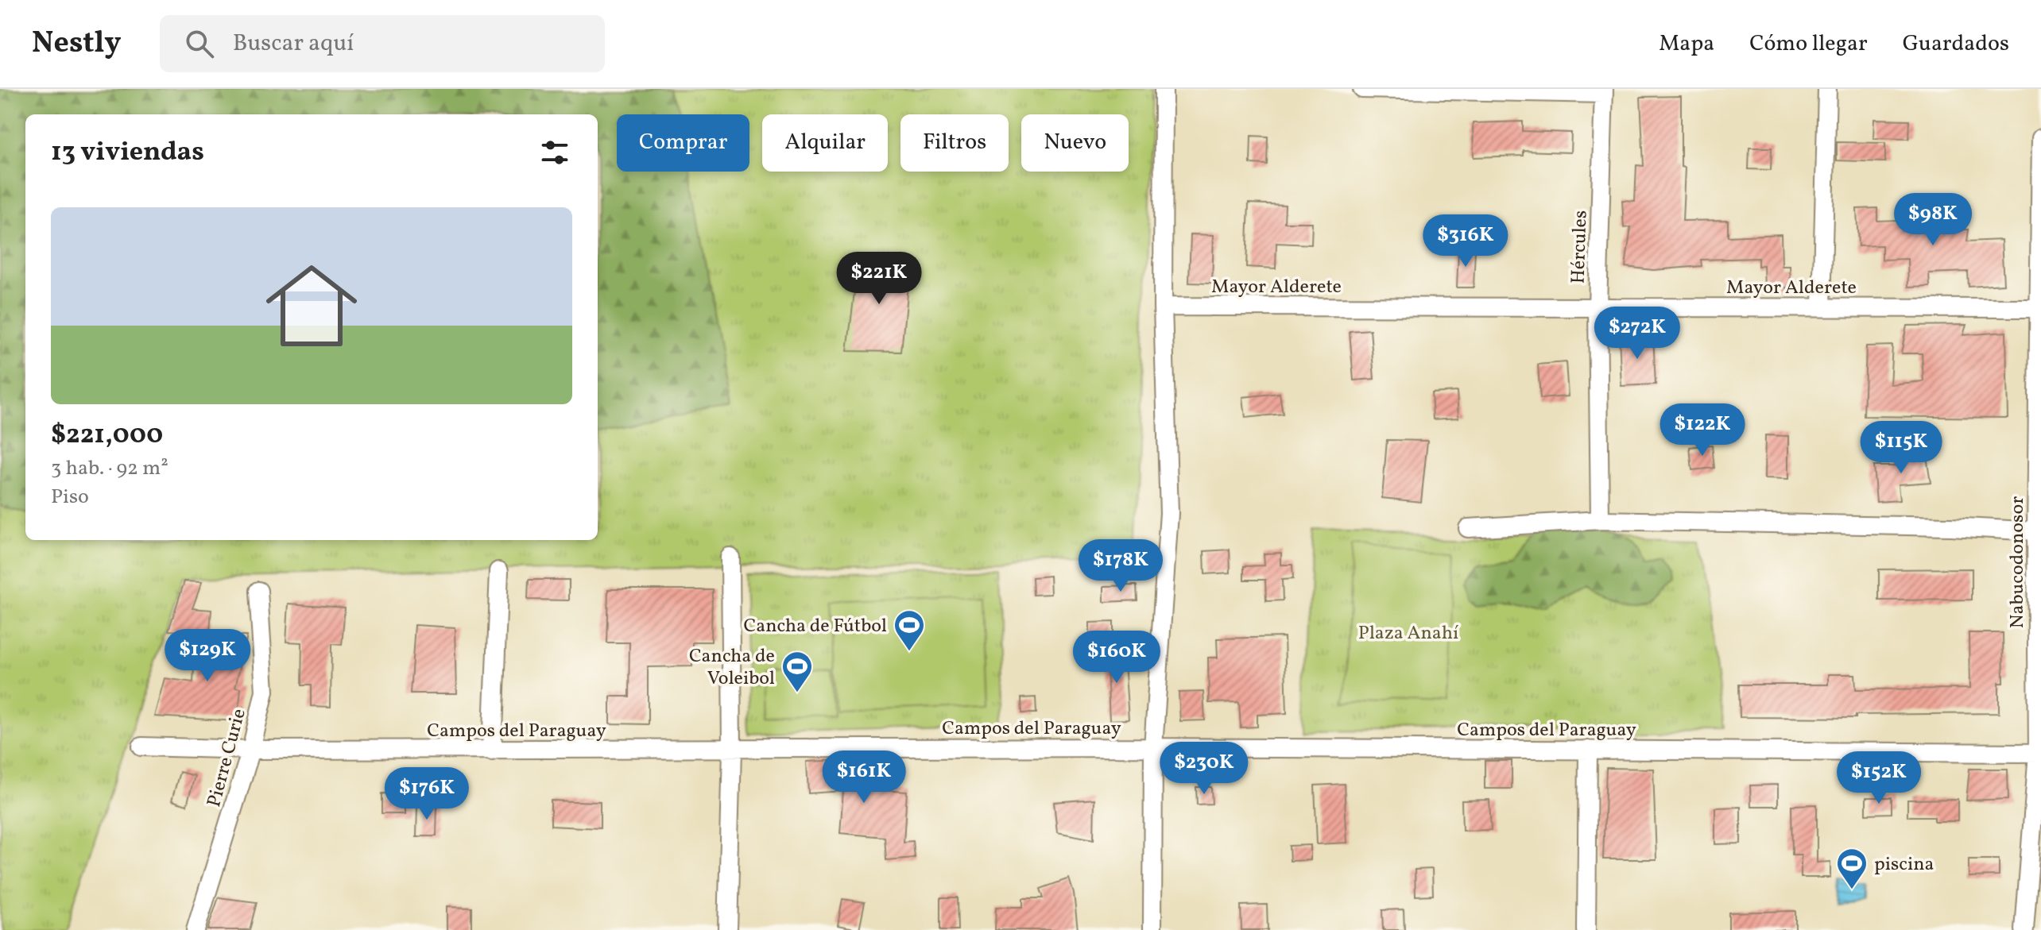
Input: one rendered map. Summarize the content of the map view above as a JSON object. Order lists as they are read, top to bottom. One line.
{"streets":{"street":["Hércules","Mayor Alderete","Nabucodonosor","Campos del Paraguay","Pierre Curie"]},"crossings":[["Hércules","Mayor Alderete"],["Mayor Alderete","Nabucodonosor"],["Nabucodonosor","Campos del Paraguay"],["Campos del Paraguay","Pierre Curie"]],"parks":["Plaza Anahí"],"places":{"sports":["Cancha de Fútbol","Cancha de Voleibol","piscina"]},"page":{"header":"Nestly","search":"Buscar aquí","nav":["Mapa","Cómo llegar","Guardados"],"chip":["Comprar","Alquilar","Filtros","Nuevo"],"heading":"13 viviendas","list":[{"name":"$221,000","note":"3 hab. · 92 m² · Piso"}],"price":["$98K","$316K","$221K","$272K","$122K","$115K","$178K","$129K","$160K","$230K","$161K","$152K","$176K"]}}
